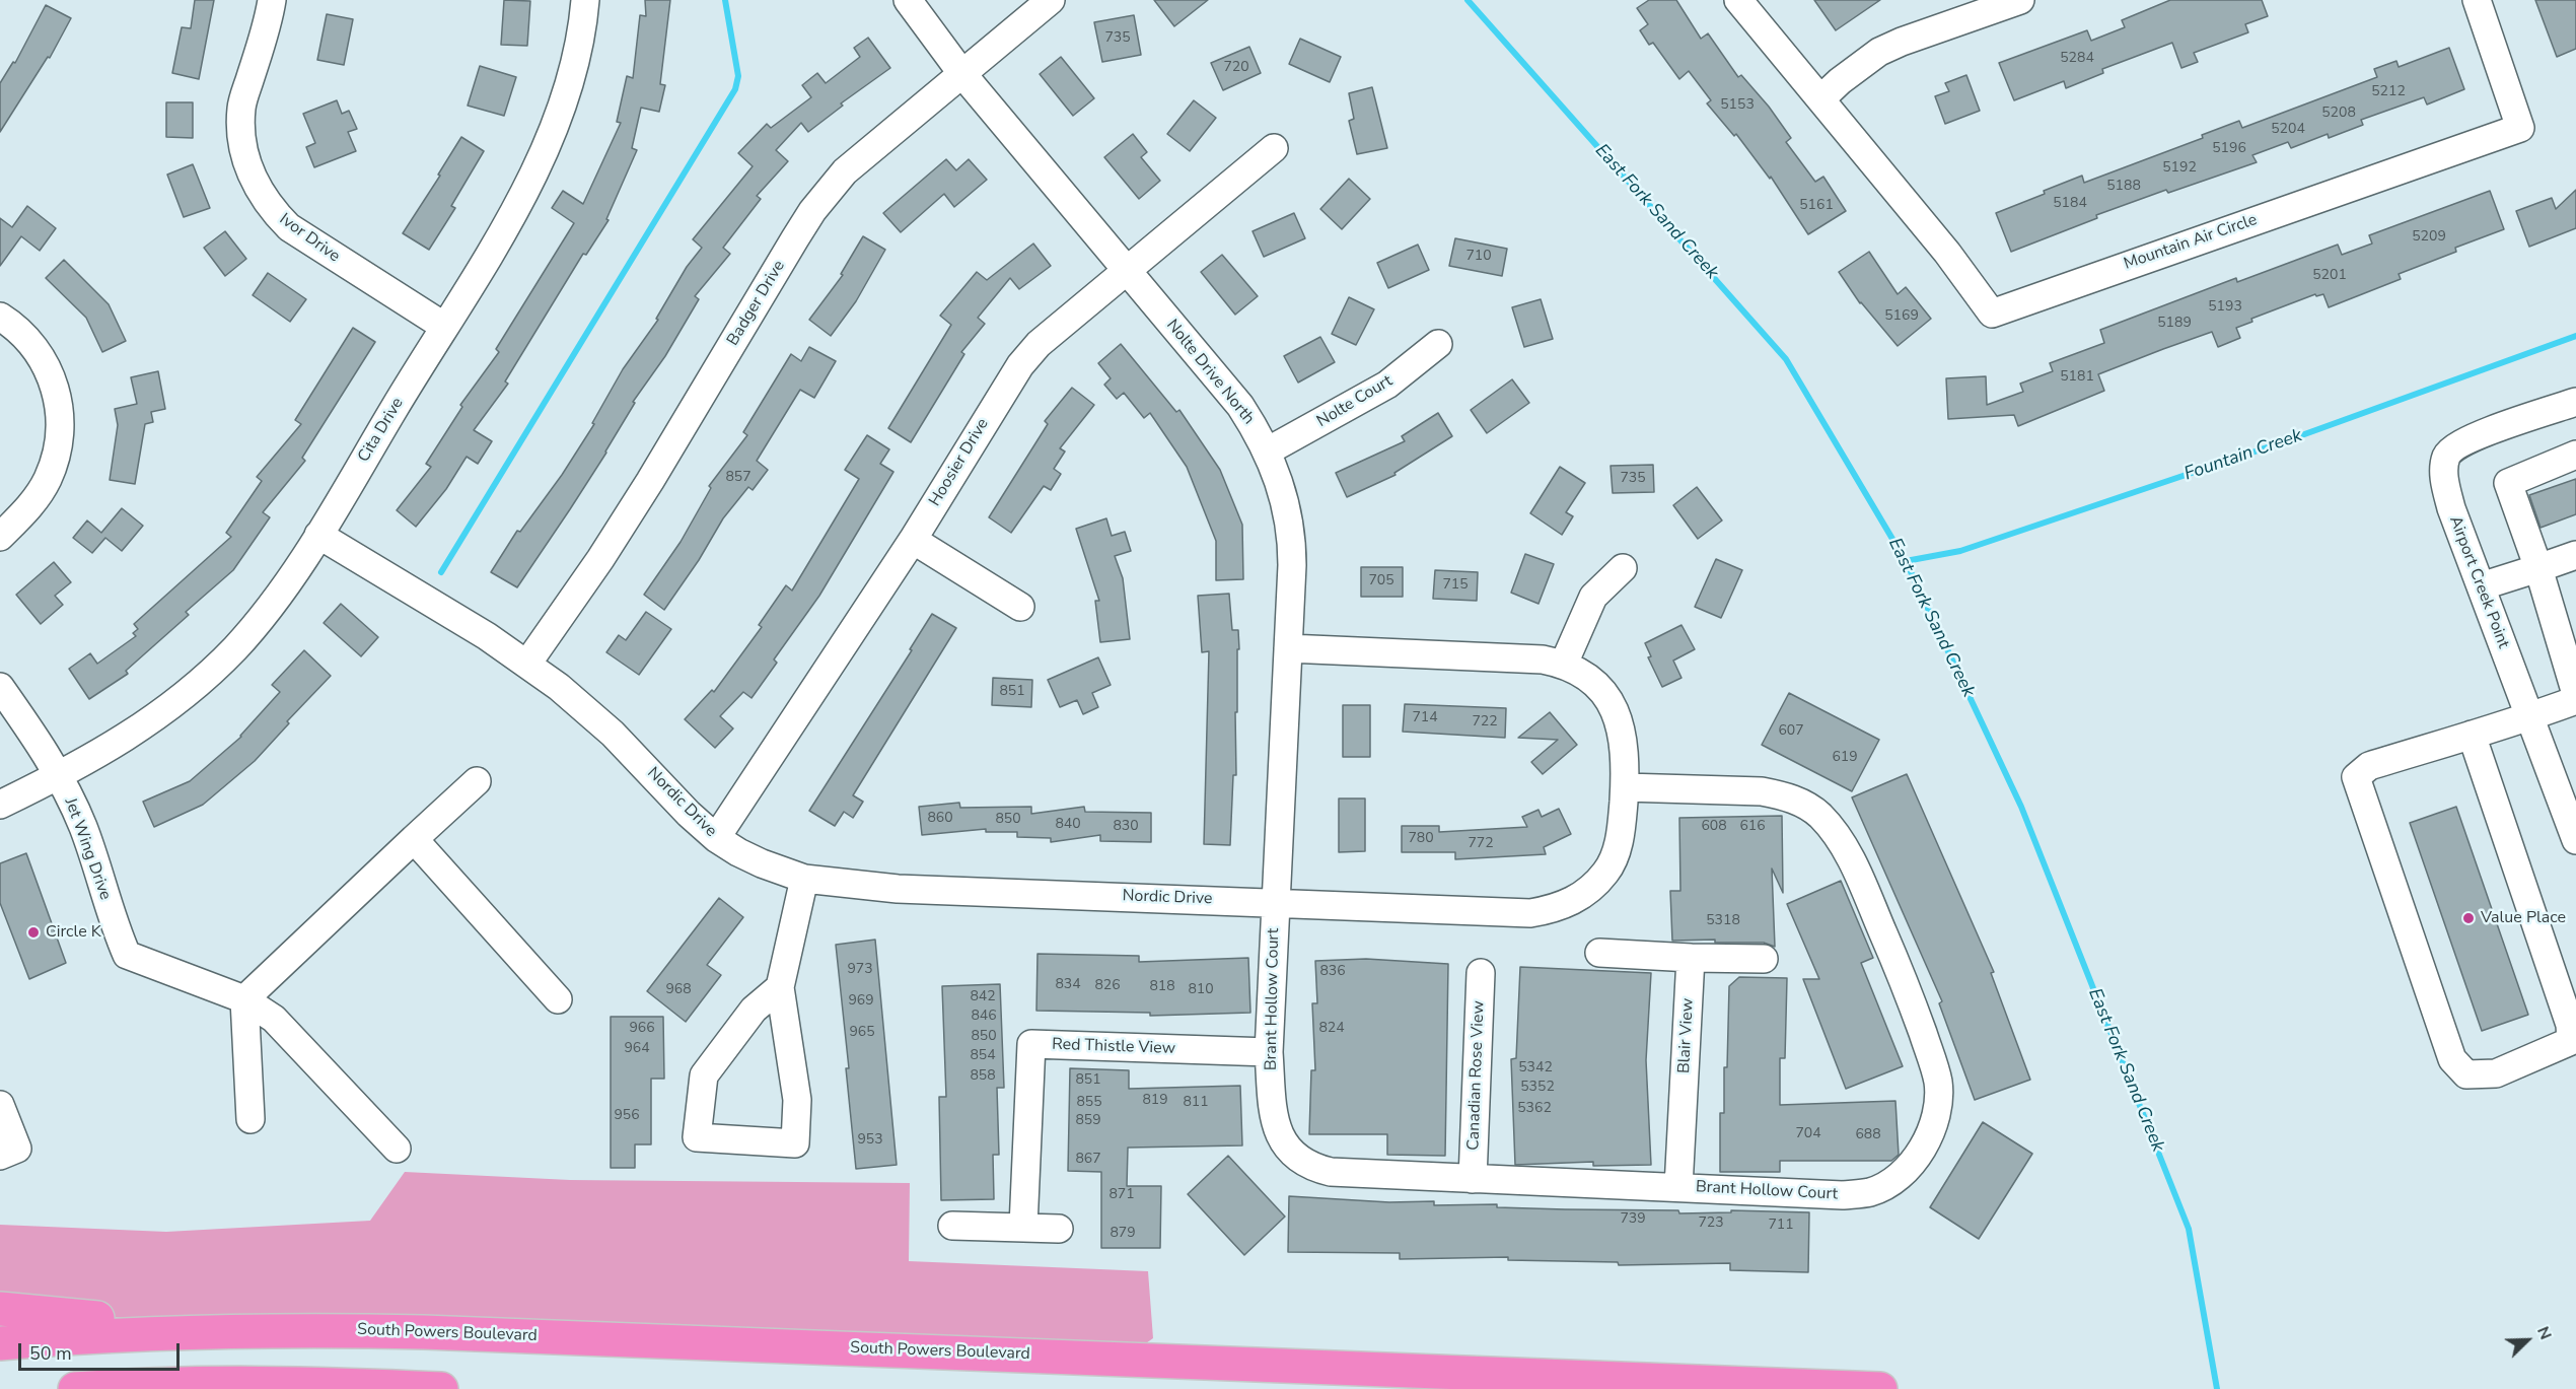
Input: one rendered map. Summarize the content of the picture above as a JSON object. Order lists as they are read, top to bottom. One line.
{"streets":{"highway":["South Powers Boulevard"],"street":["Ivor Drive","Mountain Air Circle","Badger Drive","Nolte Drive North","Nolte Court","Cita Drive","Hoosier Drive","Airport Creek Point","Nordic Drive","Jet Wing Drive","Brant Hollow Court","Blair View","Red Thistle View","Canadian Rose View"]},"crossings":[["Ivor Drive","Cita Drive"],["Badger Drive","Nolte Drive North"],["Badger Drive","Nordic Drive"],["Nolte Drive North","Nolte Court"],["Nolte Drive North","Hoosier Drive"],["Nolte Drive North","Nordic Drive"],["Nolte Drive North","Brant Hollow Court"],["Cita Drive","Nordic Drive"],["Cita Drive","Jet Wing Drive"],["Hoosier Drive","Nordic Drive"],["Nordic Drive","Brant Hollow Court"],["Brant Hollow Court","Blair View"],["Brant Hollow Court","Red Thistle View"],["Brant Hollow Court","Canadian Rose View"]],"water":["East Fork Sand Creek","Fountain Creek"],"places":["Value Place","Circle K"],"house_numbers":["735","5284","720","5212","5153","5208","5204","5196","5192","5188","5184","5161","5209","710","5201","5193","5169","5189","5181","857","735","705","715","851","714","722","607","619","860","850","840","830","608","616","780","772","5318","973","836","834","826","818","968","810","842","969","846","966","824","965","850","964","854","5342","858","851","5352","819","855","811","5362","956","859","704","688","953","867","871","739","723","711","879"],"scale_bar":"50 m","north":"top right"}
